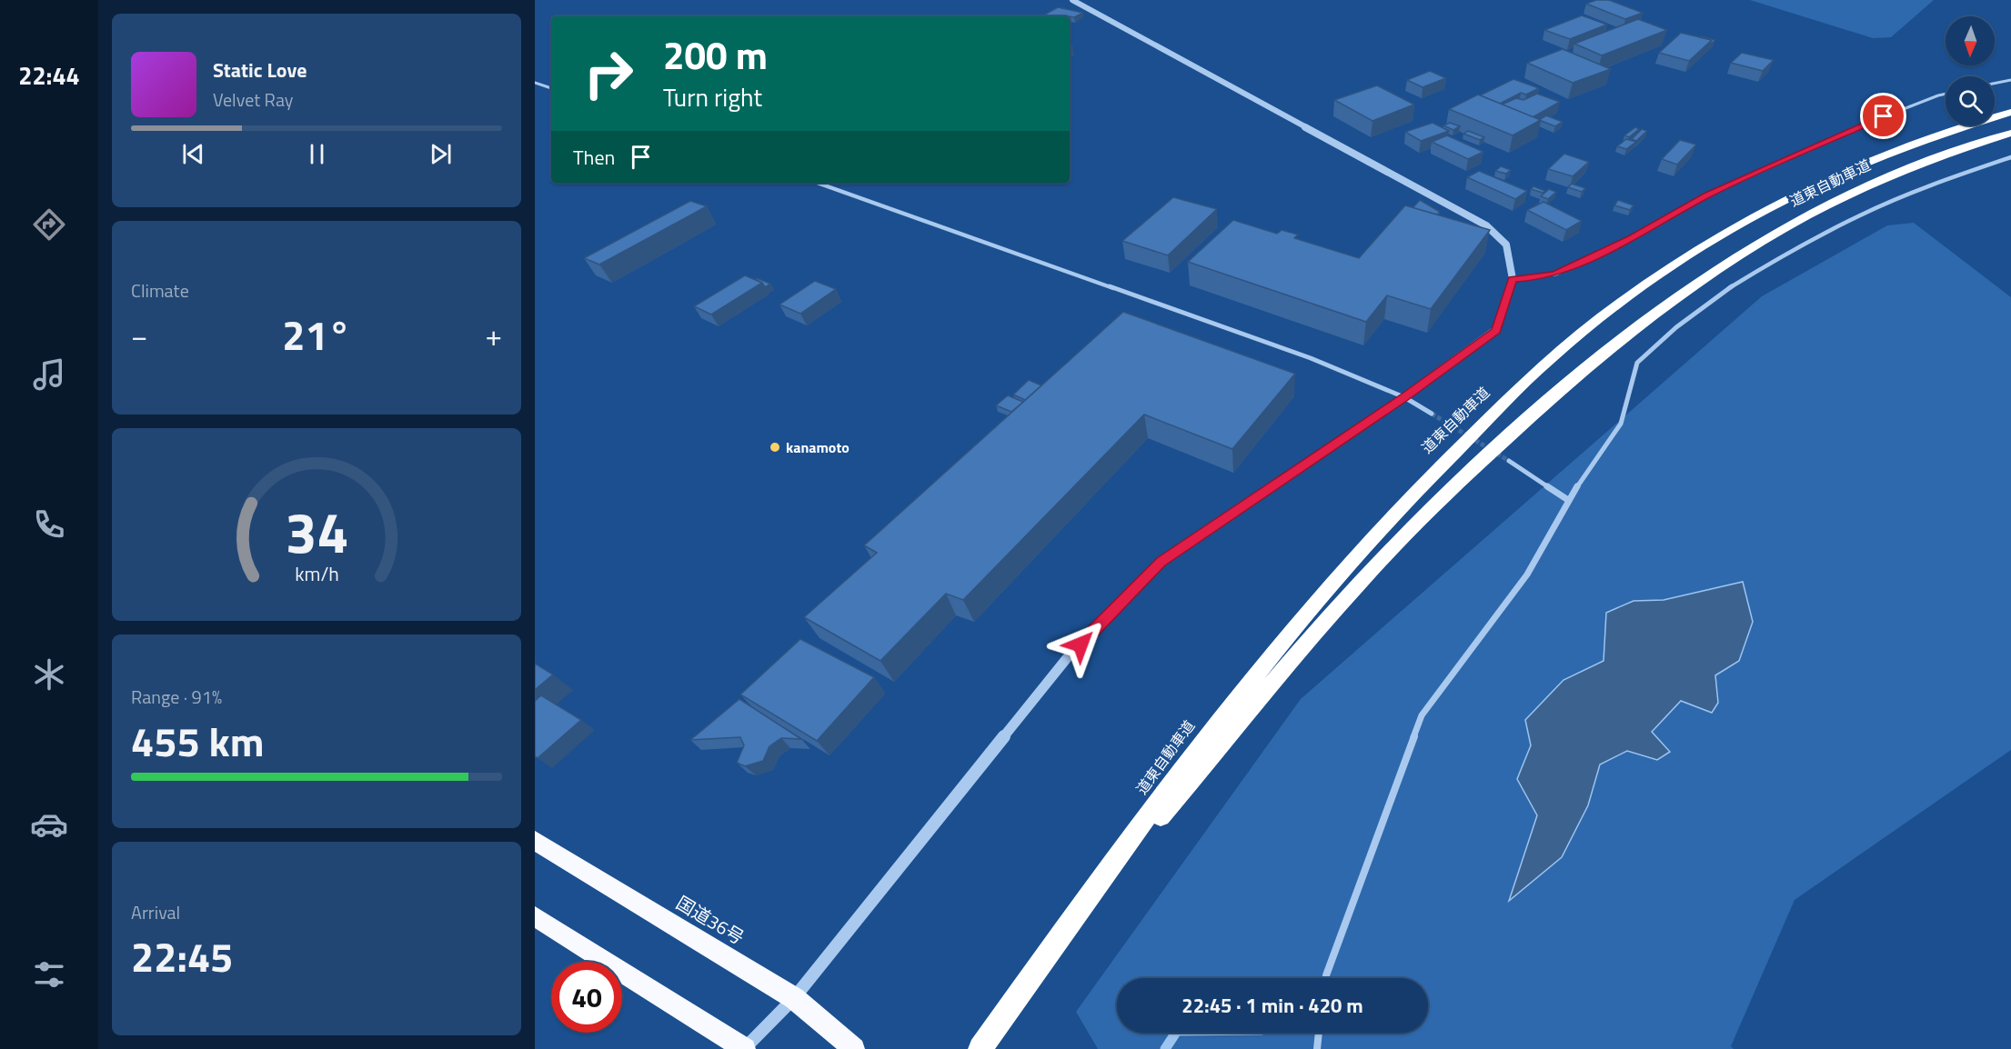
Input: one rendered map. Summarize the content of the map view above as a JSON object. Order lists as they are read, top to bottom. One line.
{"streets":{"highway":["道東自動車道","国道36号"]},"places":["kanamoto"],"north":"bottom","page":{"tabs":"22:44","turn":["200 m","Turn right"],"song":["Static Love","Velvet Ray"],"then":"Then","tile":["Climate",["Range · 91%","455 km"],["Arrival","22:45"]],"heat":["−","21°","+"],"limit":"40","trip":"22:45 · 1 min · 420 m","gauge":["34","km/h"]}}
